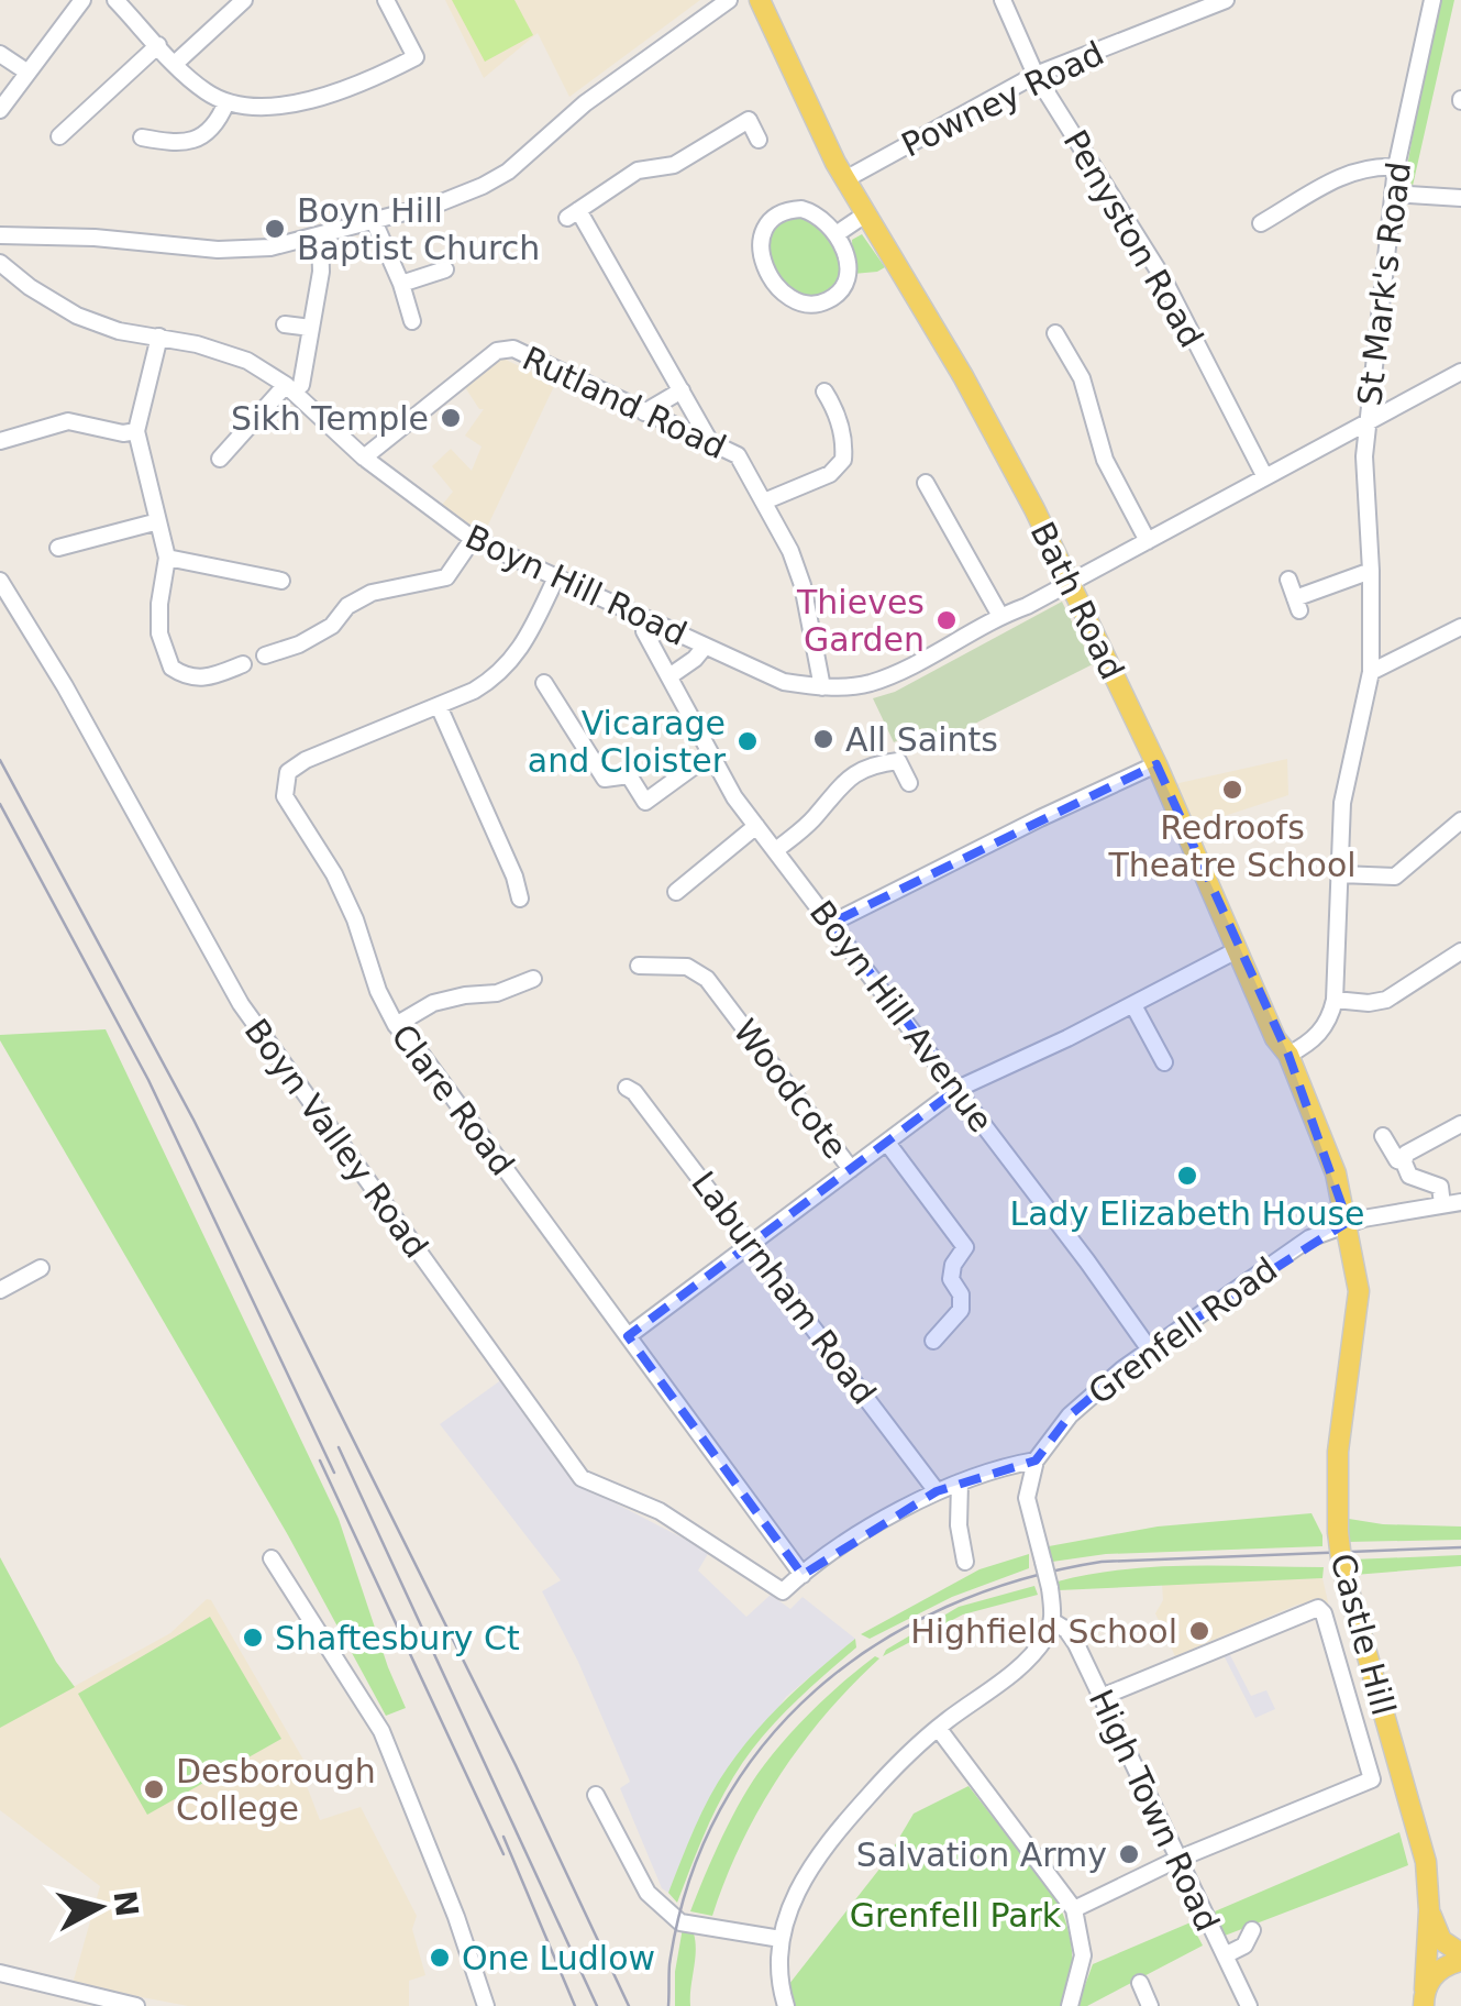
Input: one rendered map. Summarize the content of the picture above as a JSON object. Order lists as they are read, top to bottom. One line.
{"streets":{"main road":["Bath Road","Castle Hill"],"street":["Powney Road","Penyston Road","St Mark's Road","Rutland Road","Boyn Hill Road","Boyn Hill Avenue","Woodcote","Clare Road","Boyn Valley Road","Laburnham Road","Grenfell Road","High Town Road"]},"crossings":[["Powney Road","Penyston Road"],["Powney Road","Bath Road"],["Penyston Road","Boyn Hill Road"],["St Mark's Road","Boyn Hill Road"],["Rutland Road","Boyn Hill Road"],["Boyn Hill Road","Bath Road"],["Boyn Hill Road","Boyn Hill Avenue"],["Boyn Hill Road","Clare Road"],["Bath Road","Grenfell Road"],["Bath Road","Castle Hill"],["Boyn Hill Avenue","Grenfell Road"],["Clare Road","Boyn Valley Road"],["Grenfell Road","Castle Hill"]],"parks":["Grenfell Park"],"places":["Boyn Hill Baptist Church","Sikh Temple","Thieves Garden","All Saints","Vicarage and Cloister","Redroofs Theatre School","Lady Elizabeth House","Highfield School","Shaftesbury Ct","Desborough College","Salvation Army","One Ludlow"],"north":"right"}
